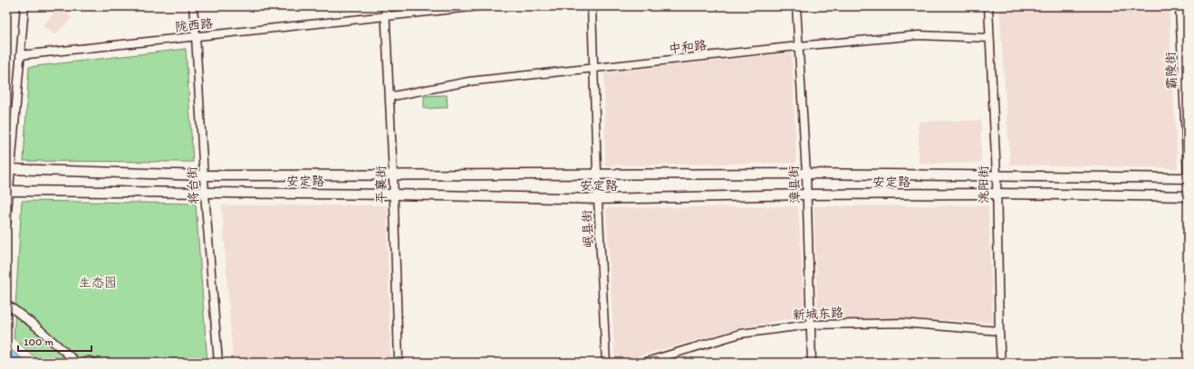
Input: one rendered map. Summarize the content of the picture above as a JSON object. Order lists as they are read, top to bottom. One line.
{"streets":{"main road":["安定路"],"street":["陇西路","中和路","霸陵街","平襄街","漳县街","洮阳街","将台街","岷县街","新城东路"]},"crossings":[["陇西路","平襄街"],["陇西路","将台街"],["中和路","平襄街"],["中和路","漳县街"],["中和路","洮阳街"],["中和路","岷县街"],["霸陵街","安定路"],["安定路","平襄街"],["安定路","漳县街"],["安定路","洮阳街"],["安定路","将台街"],["安定路","岷县街"],["漳县街","新城东路"],["洮阳街","新城东路"]],"parks":["生态园"],"scale_bar":"100 m"}
